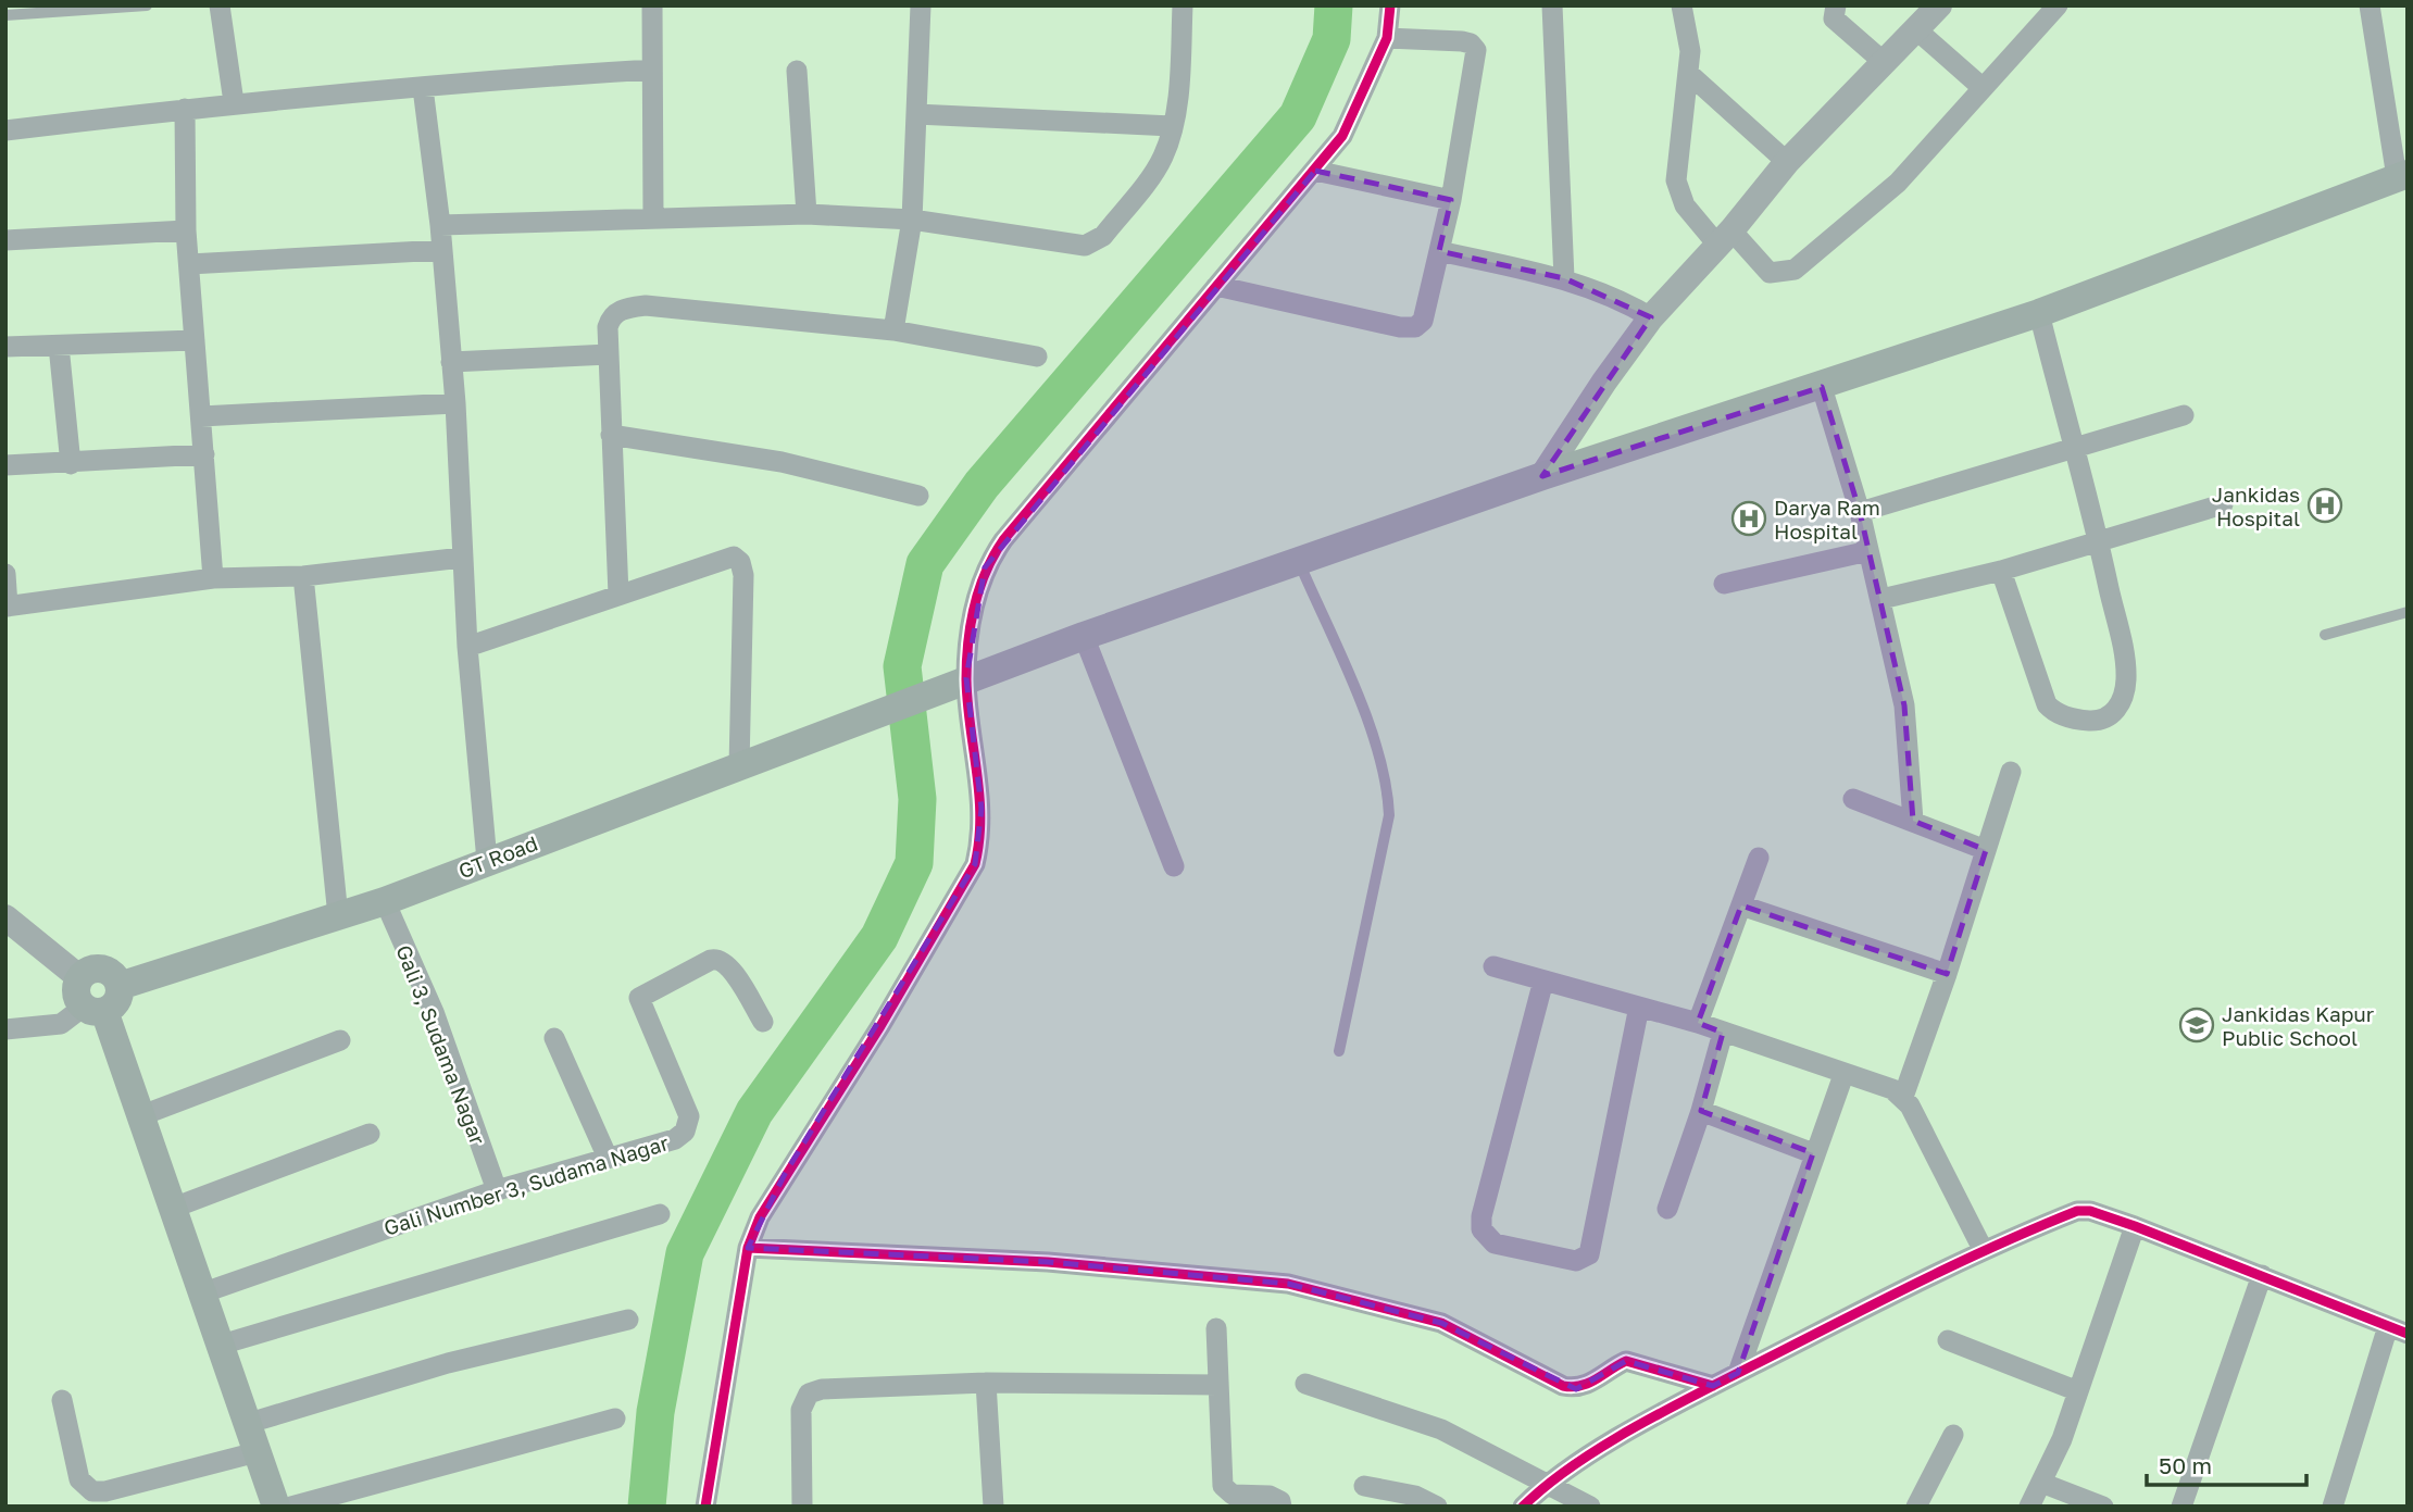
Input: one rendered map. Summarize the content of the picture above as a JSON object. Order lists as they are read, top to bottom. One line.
{"streets":{"main road":["GT Road"],"street":["Gali 3, Sudama Nagar","Gali Number 3, Sudama Nagar"]},"crossings":[["GT Road","Gali 3, Sudama Nagar"],["Gali 3, Sudama Nagar","Gali Number 3, Sudama Nagar"]],"places":{"hospital":["Jankidas Hospital","Darya Ram Hospital"],"school or university":["Jankidas Kapur Public School"]},"scale_bar":"50 m"}
